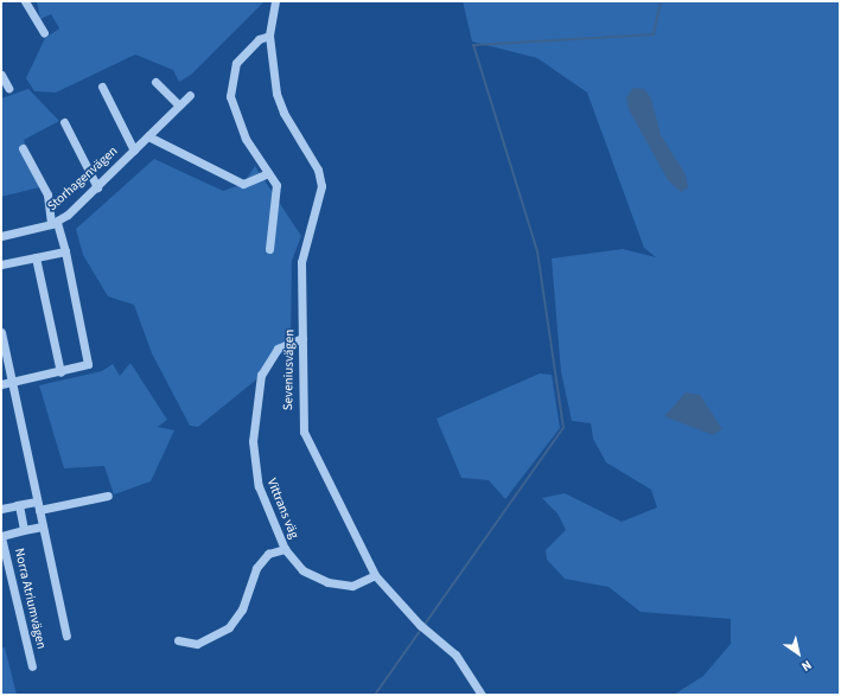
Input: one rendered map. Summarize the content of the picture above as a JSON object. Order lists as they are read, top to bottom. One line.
{"streets":{"street":["Storhagenvägen","Seveniusvägen","Vittrans väg","Norra Atriumvägen"]},"crossings":[["Seveniusvägen","Vittrans väg"]],"north":"bottom right"}
